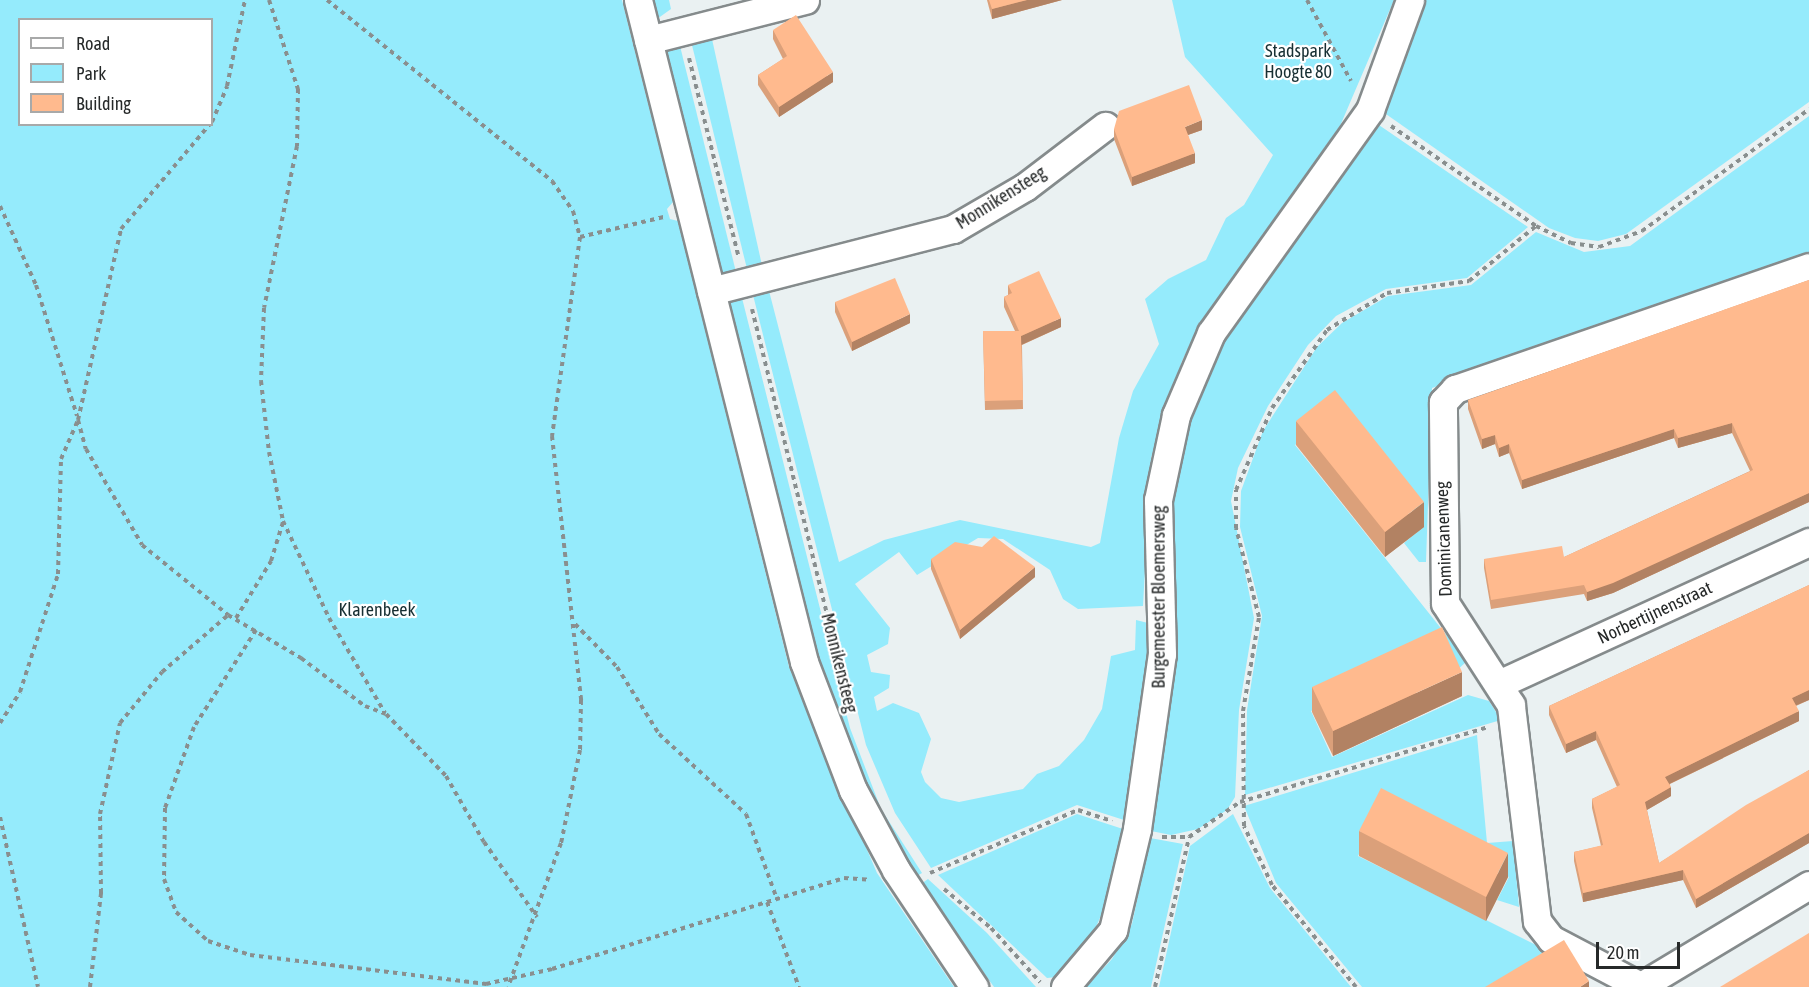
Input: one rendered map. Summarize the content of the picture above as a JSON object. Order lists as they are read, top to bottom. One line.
{"streets":{"street":["Monnikensteeg","Dominicanenweg","Burgemeester Bloemersweg","Norbertijnenstraat"]},"crossings":[["Dominicanenweg","Norbertijnenstraat"]],"parks":["Stadspark Hoogte 80","Klarenbeek"],"legend":["Road","Park","Building"],"scale_bar":"20 m"}
